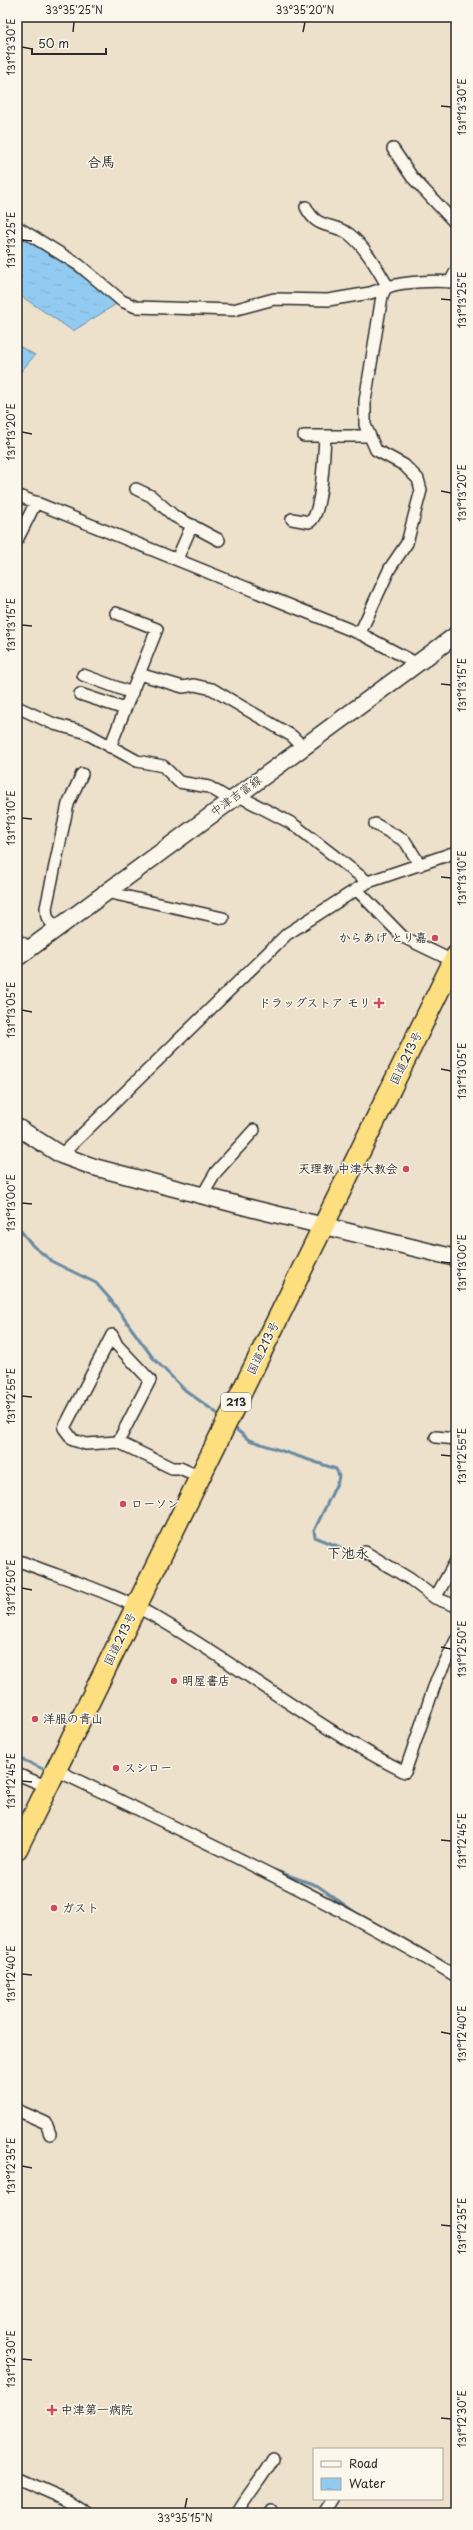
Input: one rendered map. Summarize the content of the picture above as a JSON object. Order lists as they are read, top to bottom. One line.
{"streets":{"highway":["国道213号","213"],"main road":["中津吉富線"]},"districts":["合馬","下池永"],"places":{"other":["からあげ とり嘉","天理教 中津大教会","ローソン","明屋書店","洋服の青山","スシロー","ガスト"],"health":["ドラッグストア モリ","中津第一病院"]},"legend":["Road","Water"],"scale_bar":"50 m","coordinates":["33°35'25\"N","33°35'20\"N","131°13'30\"E","131°13'25\"E","131°13'20\"E","131°13'15\"E","131°13'10\"E","131°13'05\"E","131°13'00\"E","131°12'55\"E","131°12'50\"E","131°12'45\"E","131°12'40\"E","131°12'35\"E","131°12'30\"E","33°35'15\"N"]}
